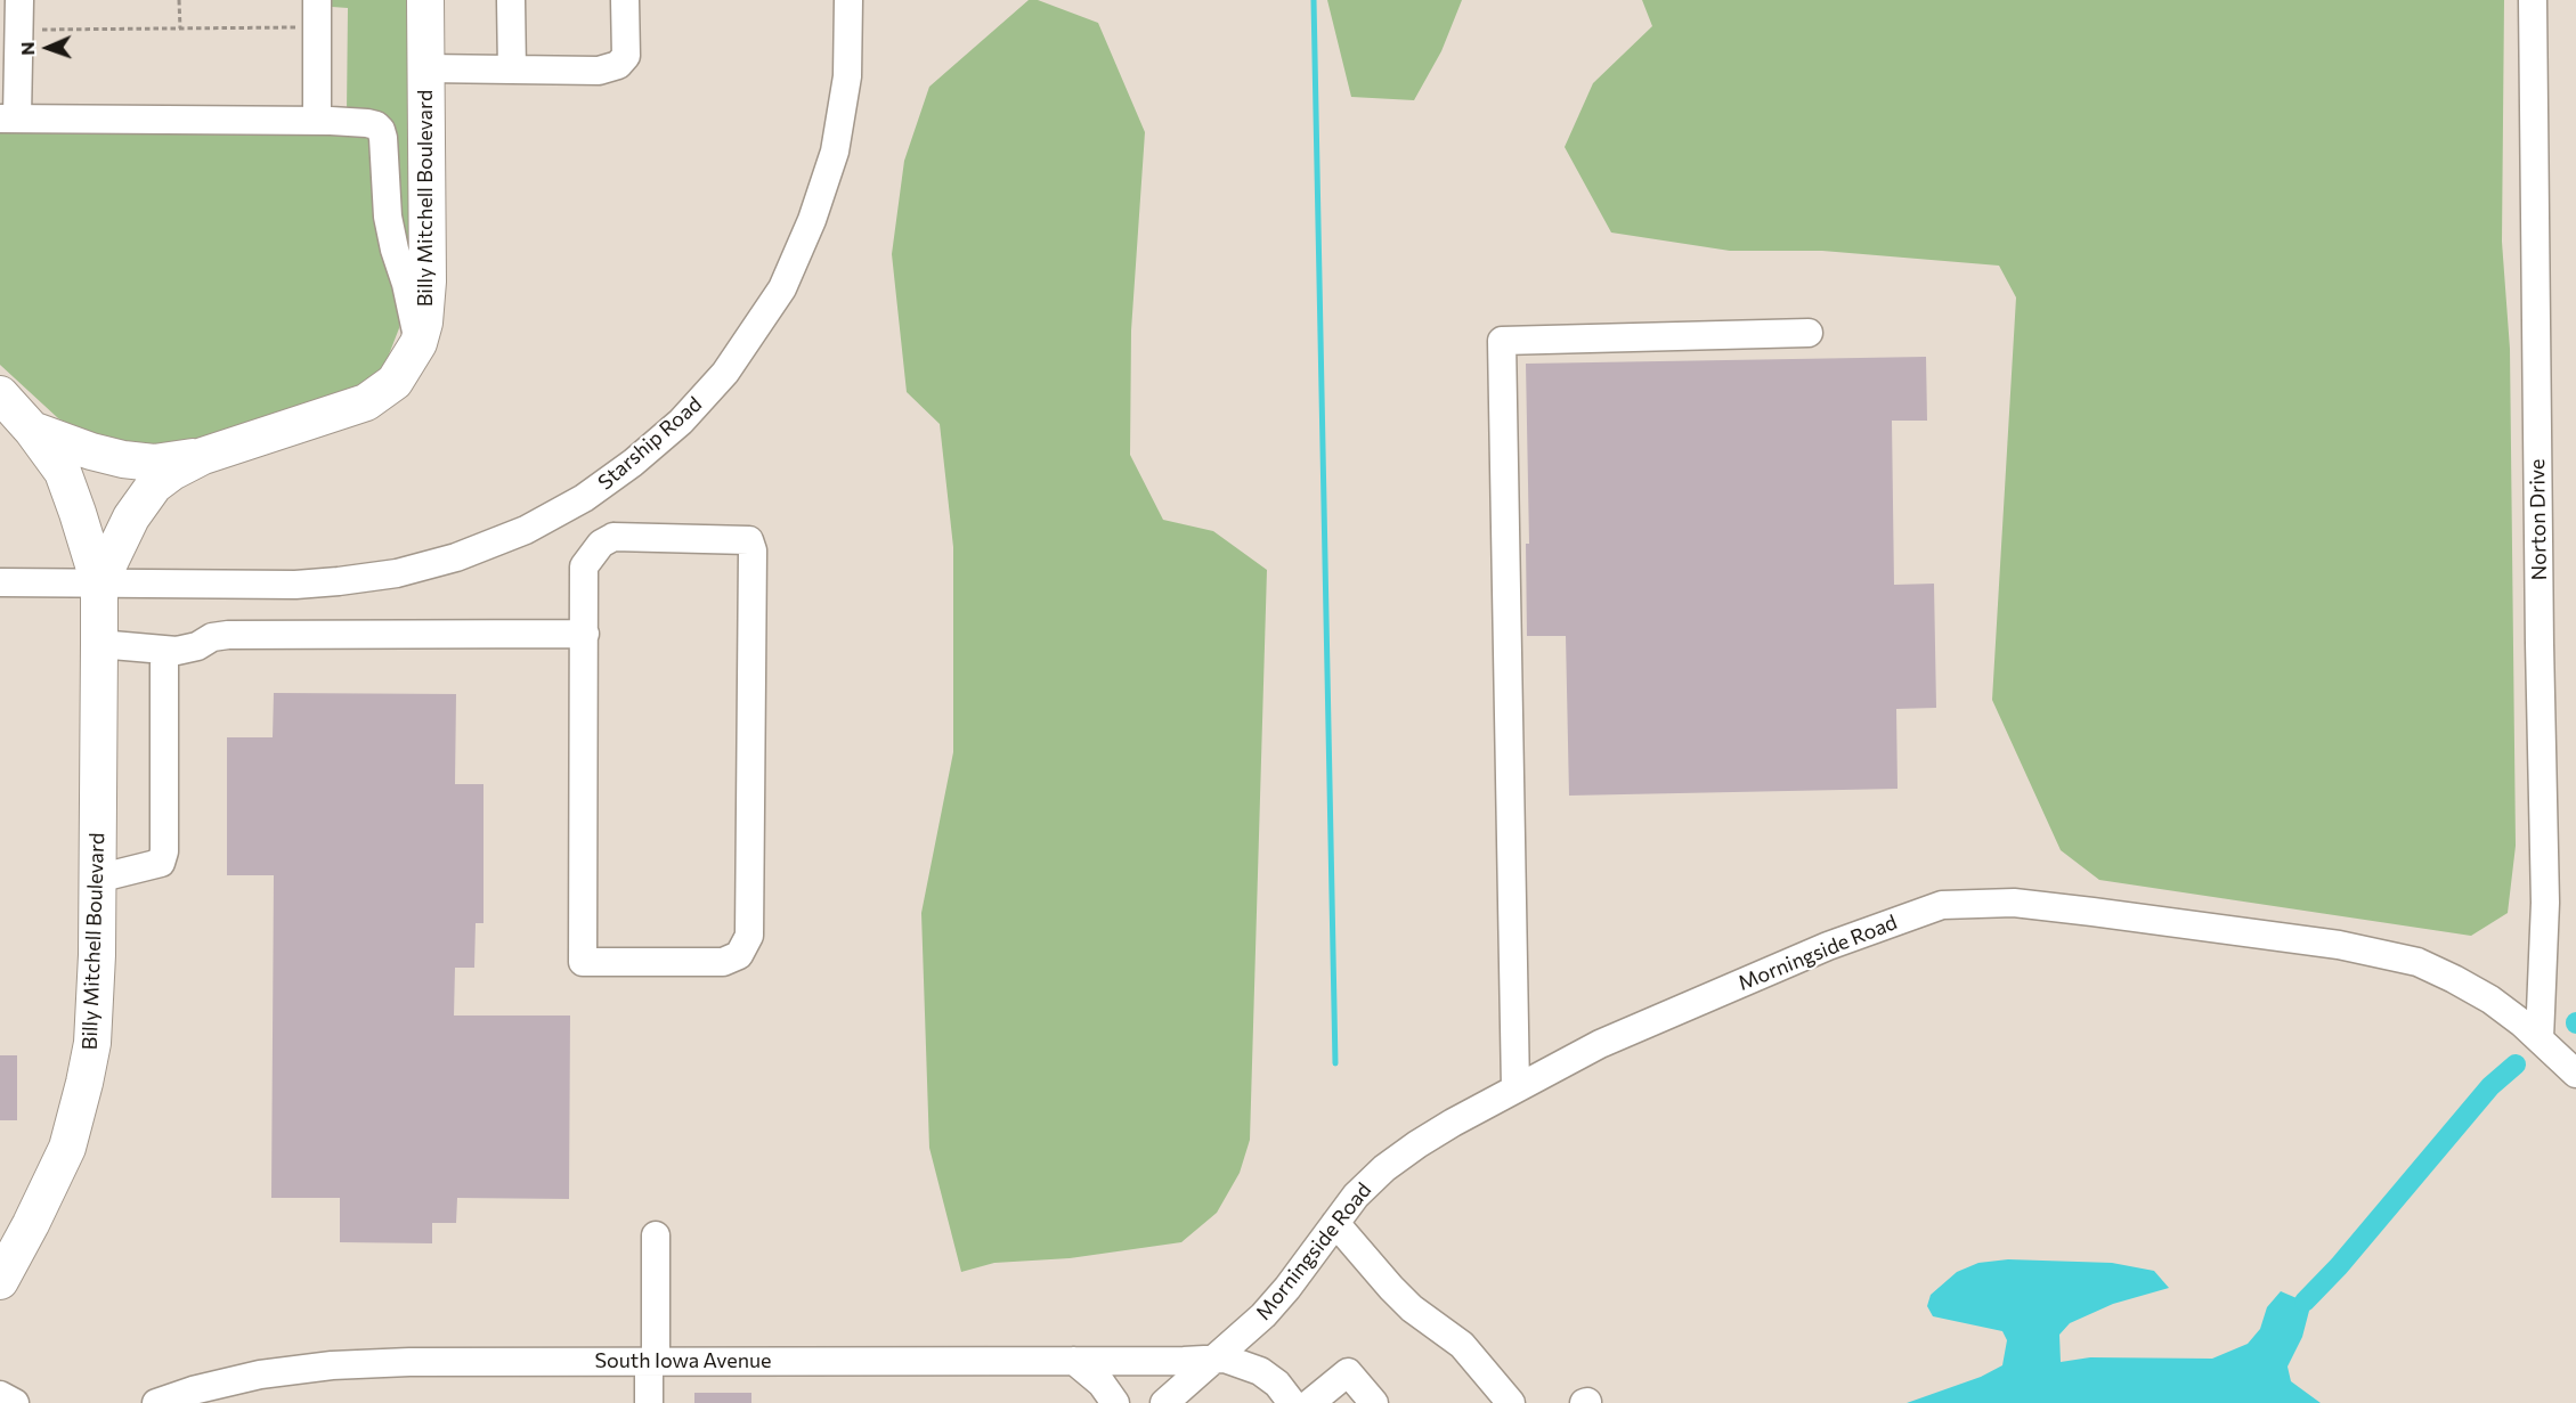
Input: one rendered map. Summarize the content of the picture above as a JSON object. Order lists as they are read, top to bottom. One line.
{"streets":{"main road":["Billy Mitchell Boulevard"],"street":["Starship Road","Norton Drive","Morningside Road","South Iowa Avenue"]},"crossings":[["Billy Mitchell Boulevard","Starship Road"],["Norton Drive","Morningside Road"],["Morningside Road","South Iowa Avenue"]],"north":"left"}
